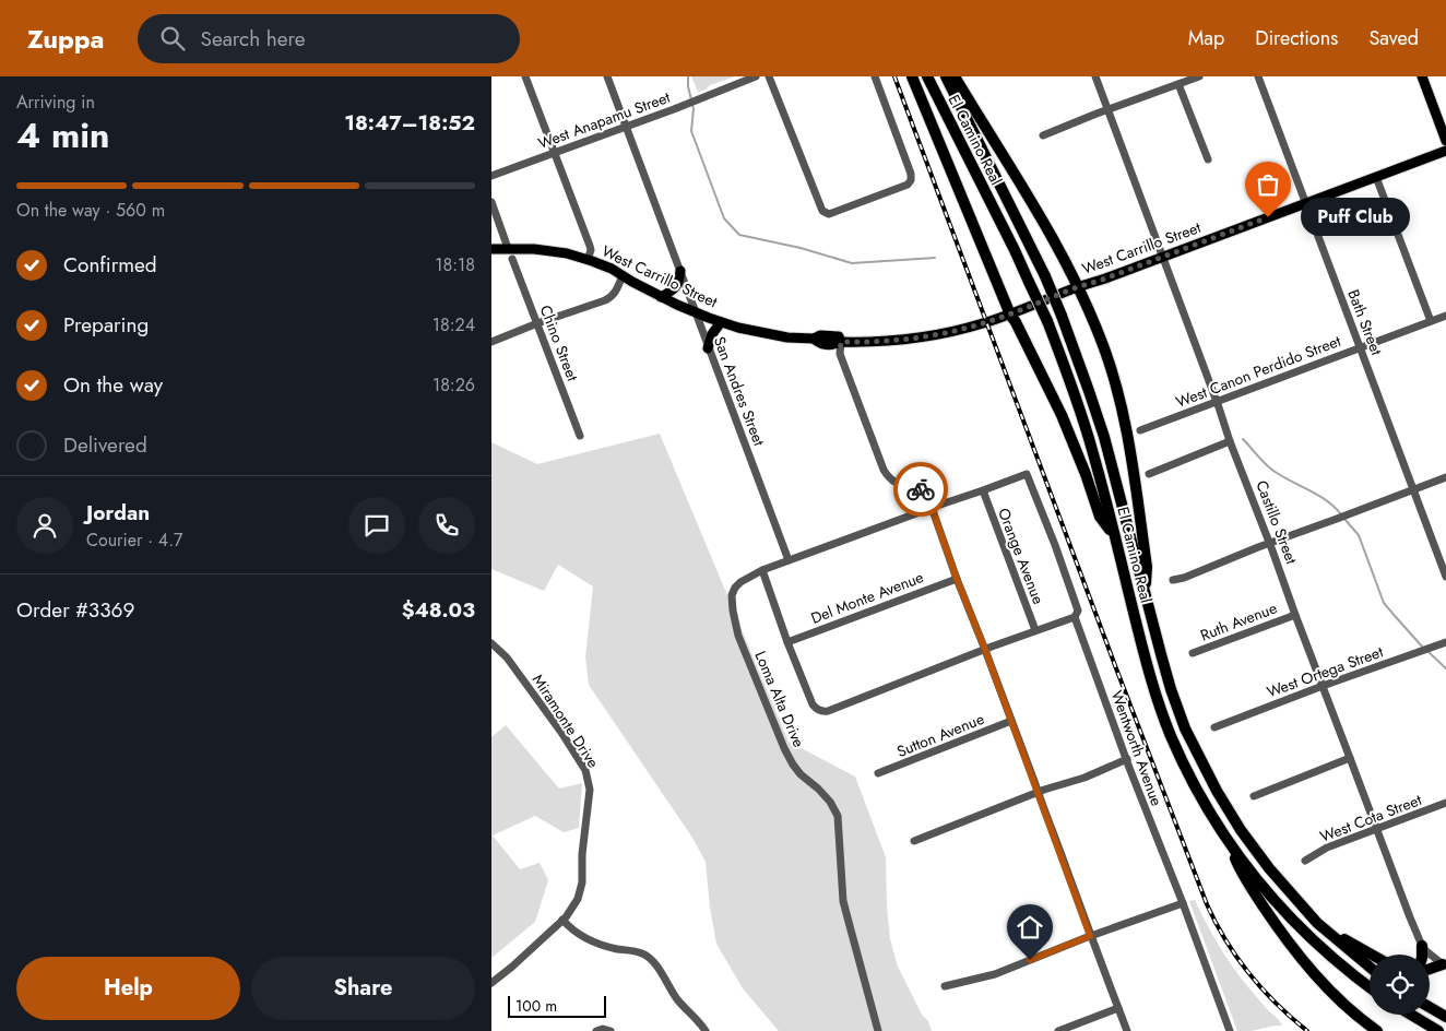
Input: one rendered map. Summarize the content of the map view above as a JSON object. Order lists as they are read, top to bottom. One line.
{"streets":{"highway":["El Camino Real"],"main road":["West Carrillo Street"],"street":["West Anapamu Street","Bath Street","Chino Street","West Canon Perdido Street","San Andres Street","Castillo Street","Orange Avenue","Del Monte Avenue","Ruth Avenue","West Ortega Street","Loma Alta Drive","Miramonte Drive","Sutton Avenue","Wentworth Avenue","West Cota Street"]},"crossings":[["West Anapamu Street","San Andres Street"],["West Carrillo Street","Bath Street"],["West Carrillo Street","San Andres Street"],["West Carrillo Street","Castillo Street"],["Bath Street","West Canon Perdido Street"],["West Canon Perdido Street","Castillo Street"],["Castillo Street","Ruth Avenue"],["Castillo Street","West Ortega Street"],["Castillo Street","West Cota Street"],["Orange Avenue","Wentworth Avenue"]],"places":["Puff Club"],"scale_bar":"100 m","page":{"header":"Zuppa","search":"Search here","nav":["Map","Directions","Saved"],"heading":["4 min","Arriving in","18:47–18:52"],"panel":["Jordan","Courier · 4.7","Order #3369","$48.03"],"bar":"On the way · 560 m","bubble":"Puff Club","list":[["Confirmed","18:18"],["Preparing","18:24"],["On the way","18:26"],"Delivered"],"buttons":["Help","Share"],"scale":"100 m"}}
